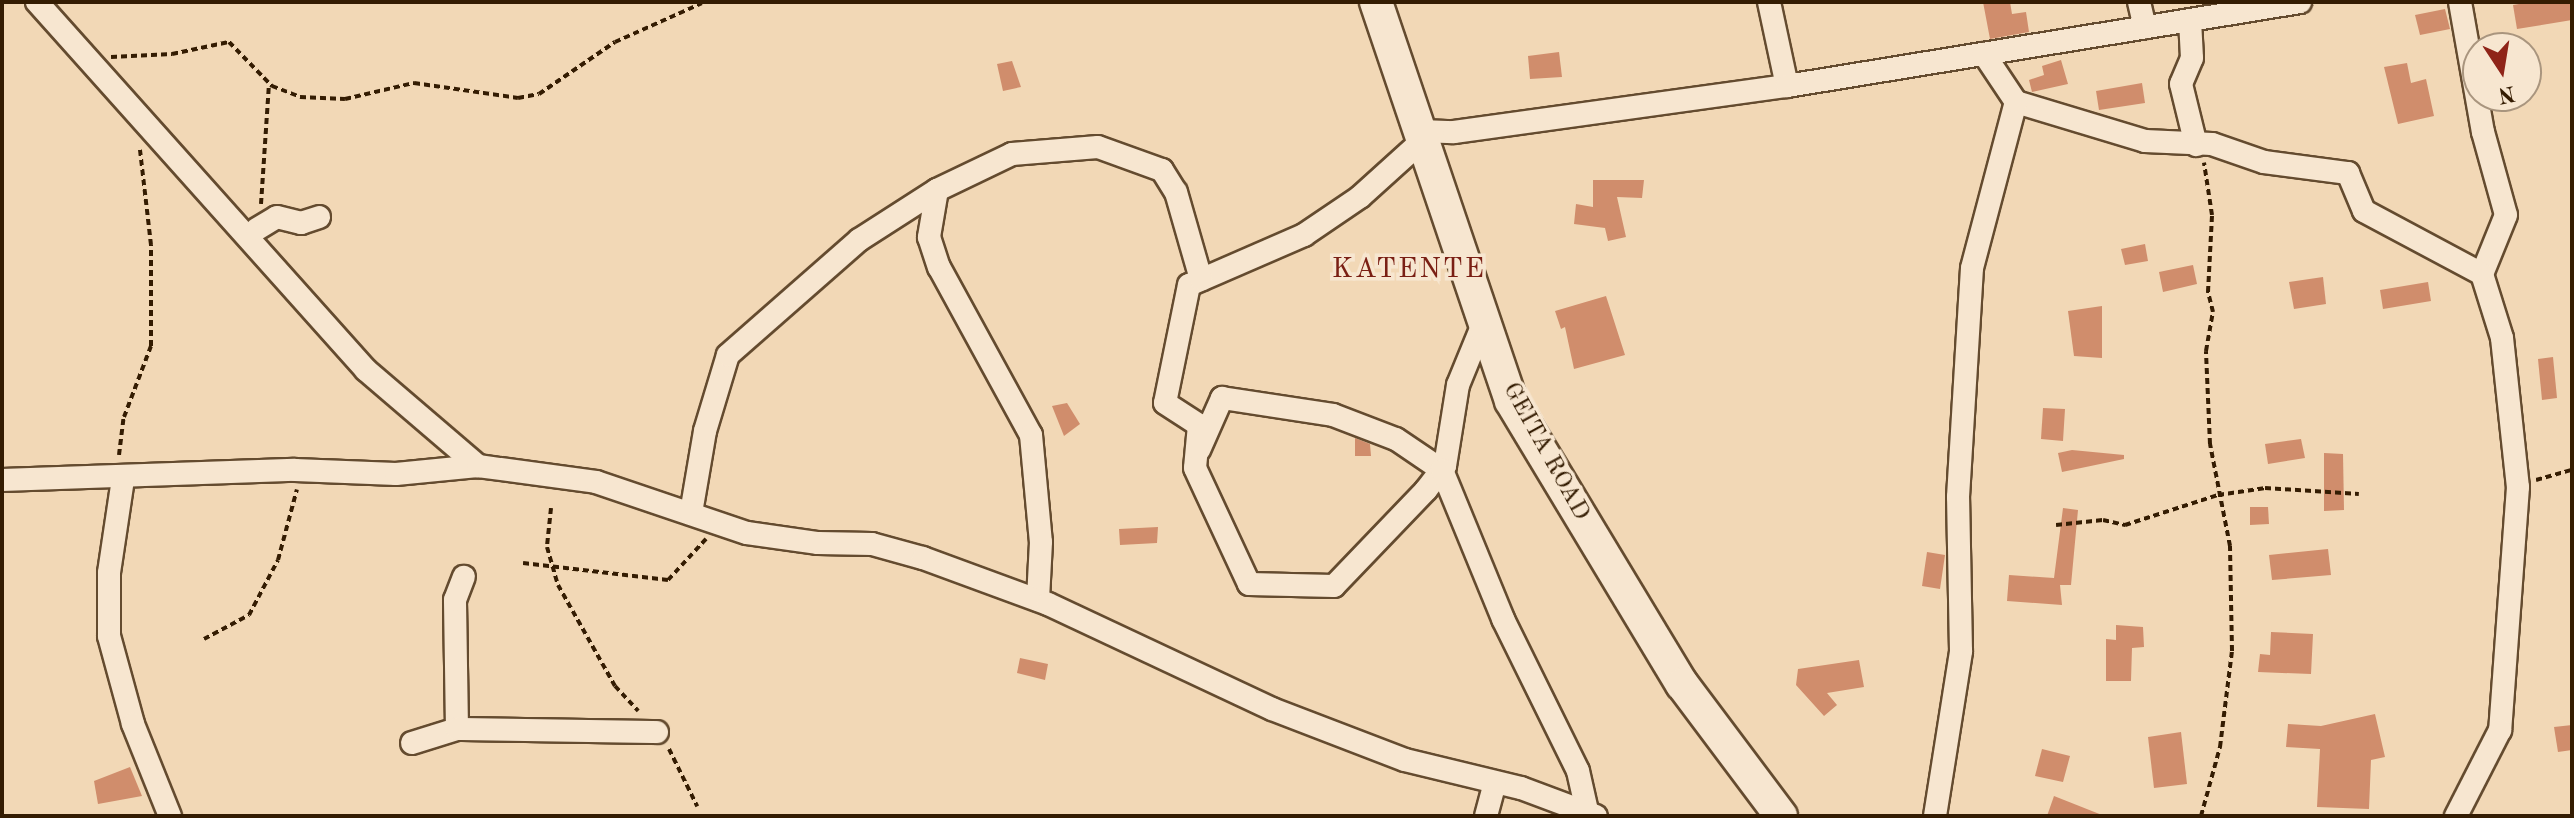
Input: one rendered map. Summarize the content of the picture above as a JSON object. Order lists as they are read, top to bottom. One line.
{"streets":{"main road":["GEITA ROAD"]},"districts":["KATENTE"],"north":"bottom"}
